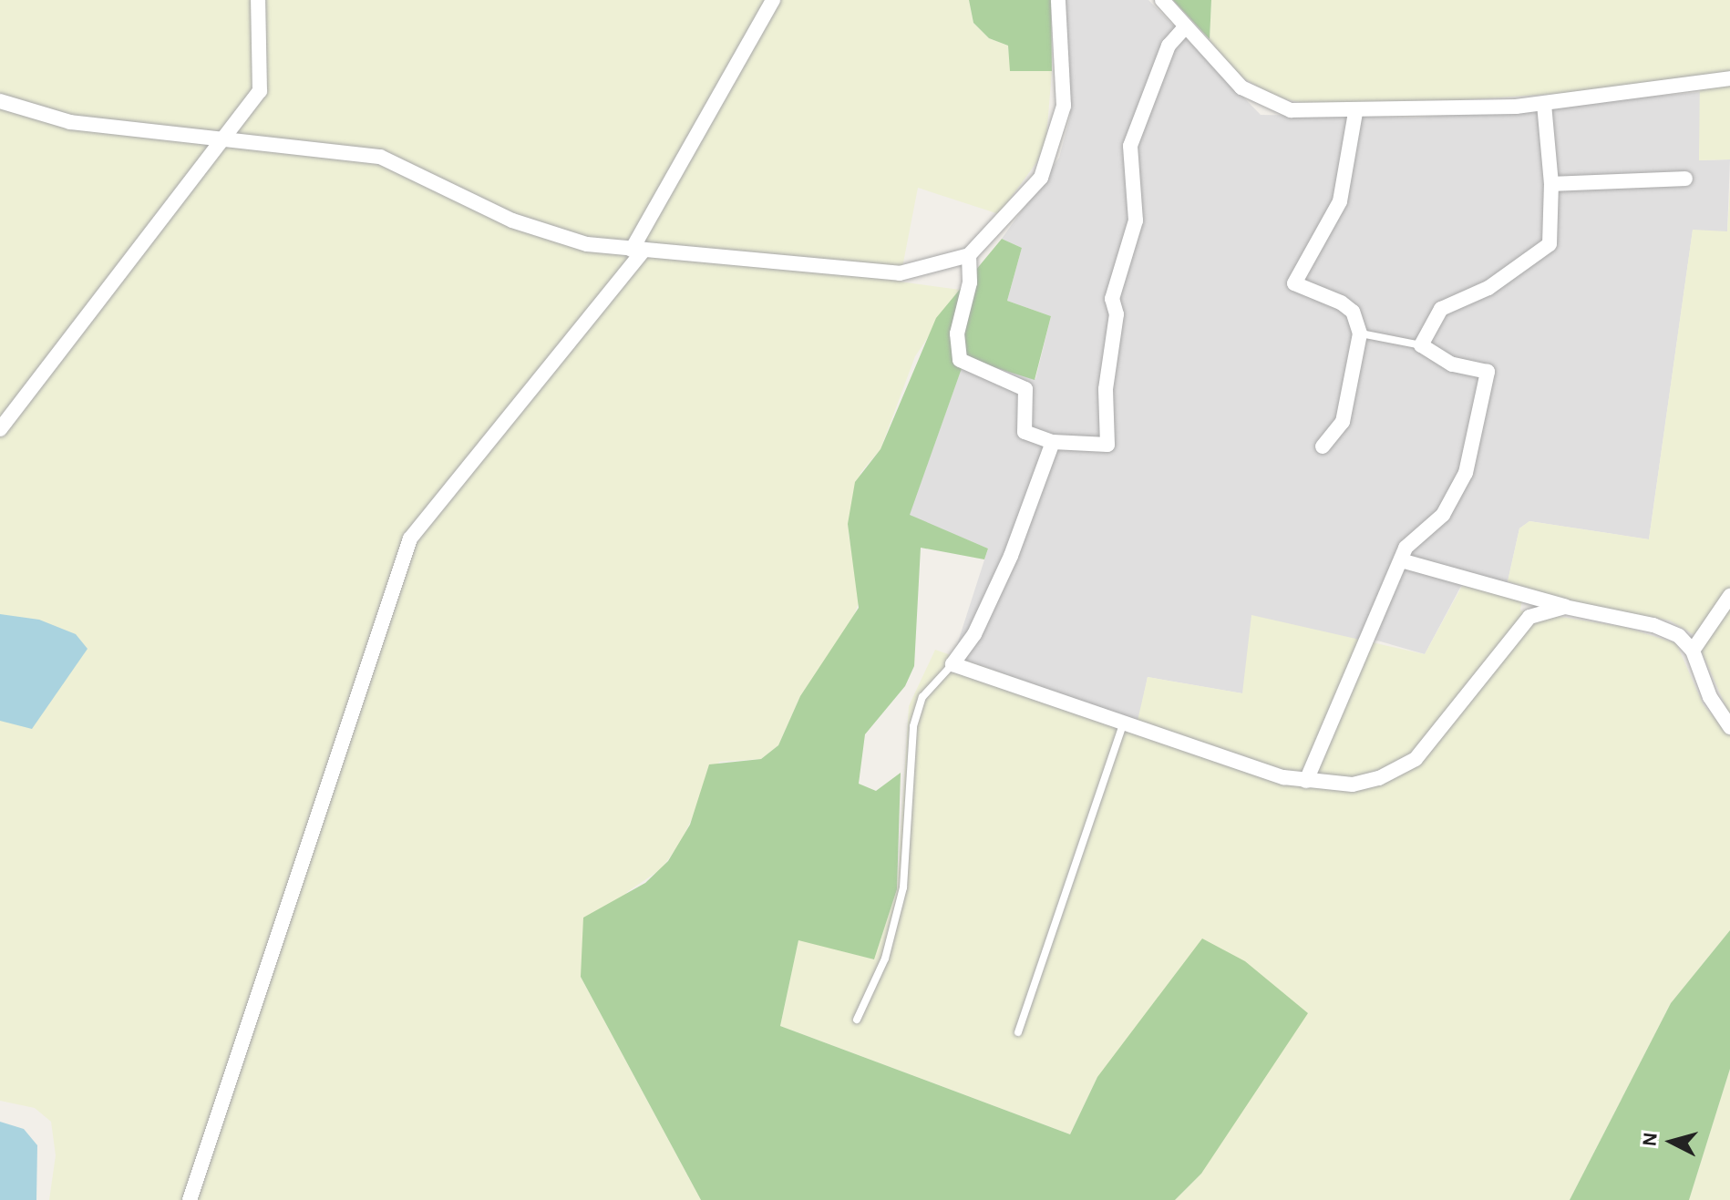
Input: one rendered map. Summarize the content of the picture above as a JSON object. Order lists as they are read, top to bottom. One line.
{"north":"left"}
